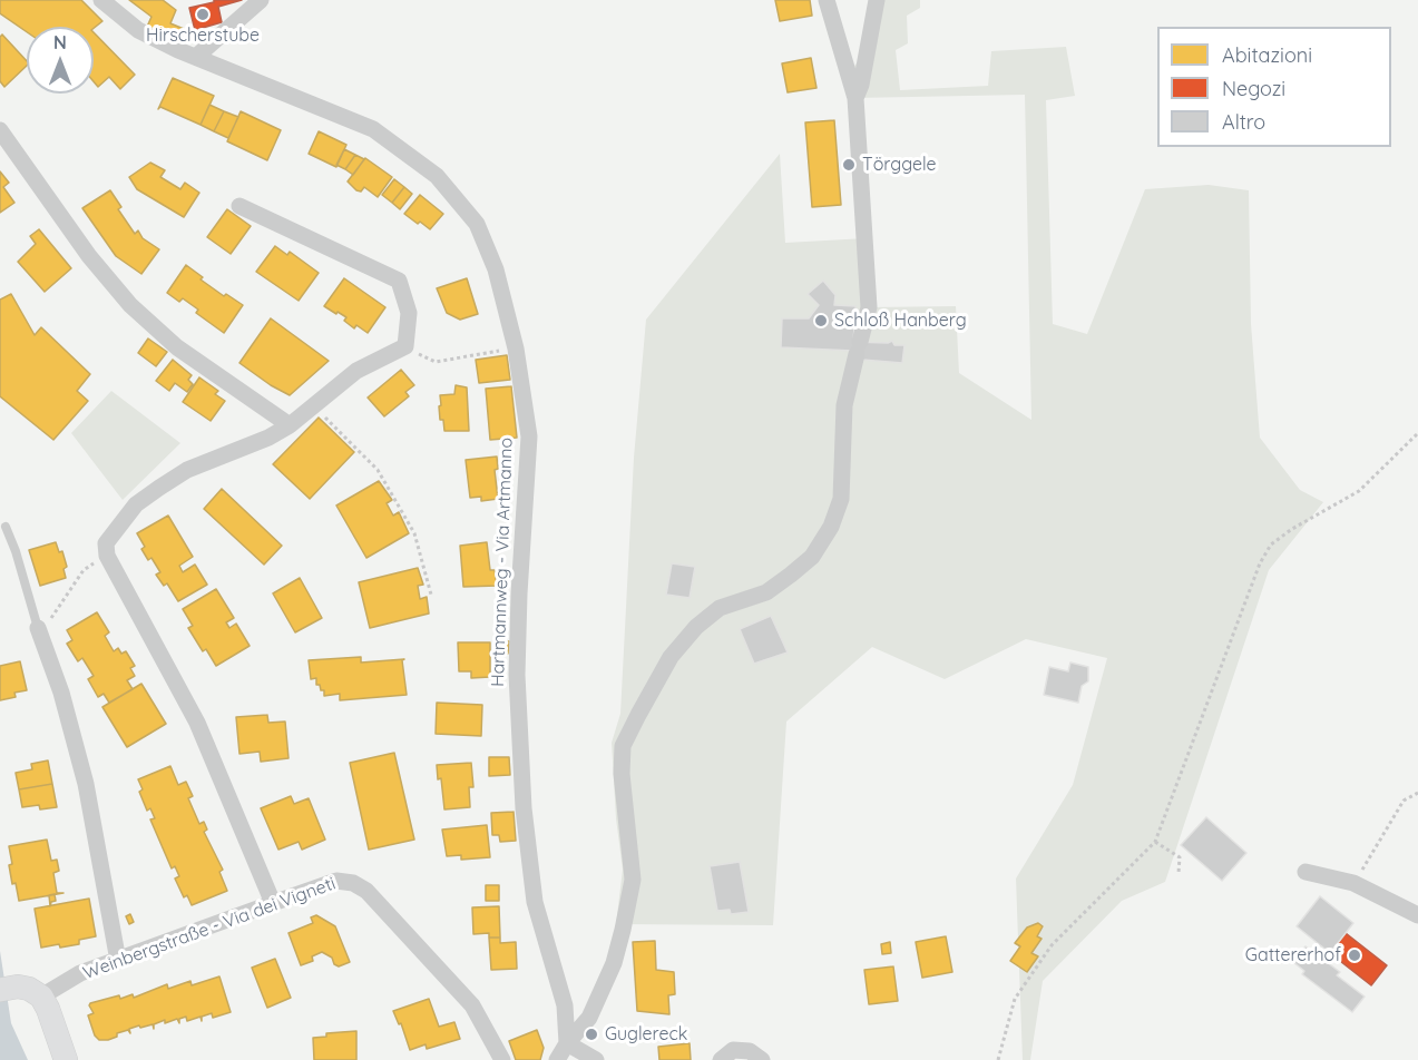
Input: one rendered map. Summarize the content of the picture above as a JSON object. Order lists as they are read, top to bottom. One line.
{"streets":{"street":["Hartmannweg - Via Artmanno","Weinbergstraße - Via dei Vigneti"]},"places":["Hirscherstube","Törggele","Schloß Hanberg","Gattererhof","Guglereck"],"legend":["Abitazioni","Negozi","Altro"],"north":"top"}
